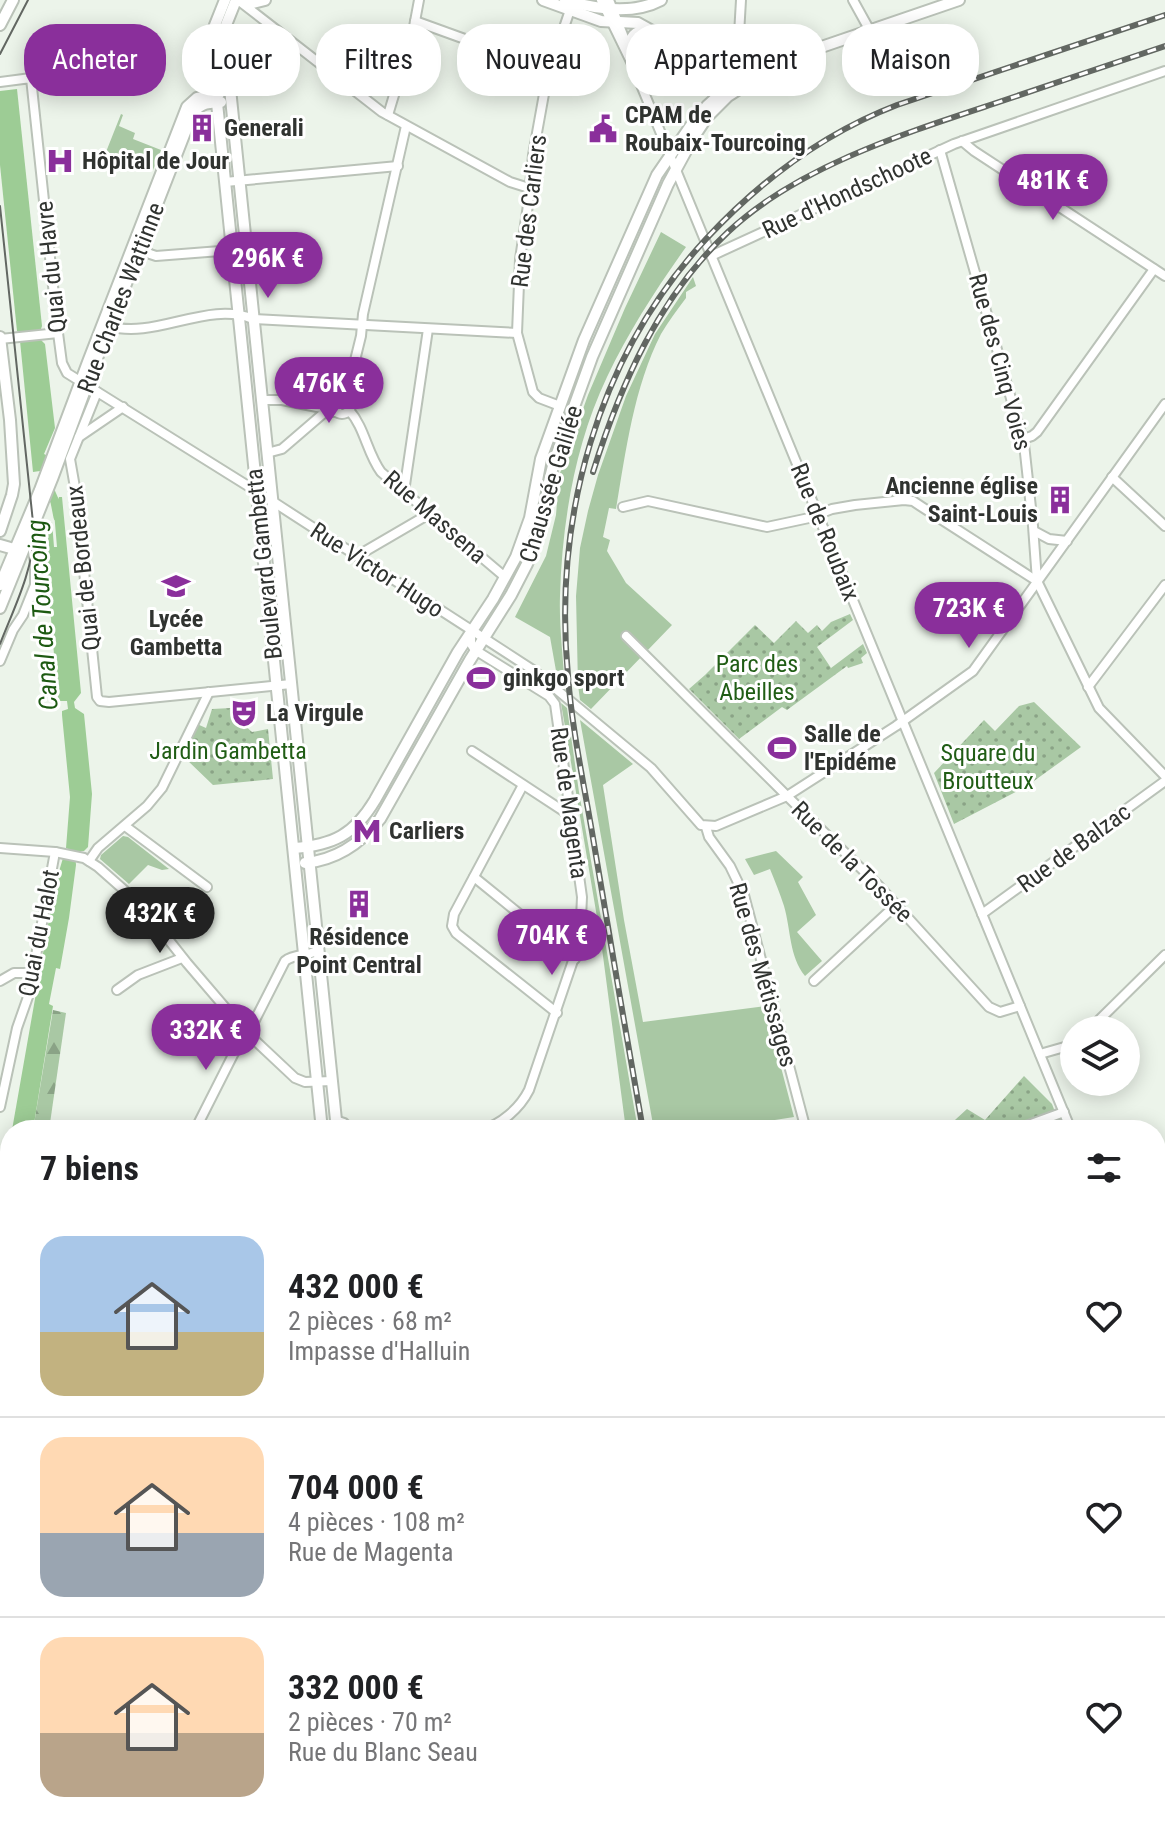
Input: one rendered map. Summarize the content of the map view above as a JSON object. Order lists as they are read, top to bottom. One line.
{"streets":{"main road":["Rue Charles Wattinne","Chaussée Galilée","Boulevard Gambetta"],"street":["Rue d'Hondschoote","Rue des Carliers","Quai du Havre","Rue des Cinq Voies","Rue Massena","Rue de Roubaix","Quai de Bordeaux","Rue Victor Hugo","Rue de Magenta","Rue de Balzac","Rue de la Tossée","Quai du Halot","Rue des Métissages"]},"crossings":[["Rue d'Hondschoote","Rue des Cinq Voies"],["Rue d'Hondschoote","Rue de Roubaix"],["Rue des Carliers","Chaussée Galilée"],["Quai du Havre","Rue Charles Wattinne"],["Quai du Havre","Rue Victor Hugo"],["Rue Charles Wattinne","Boulevard Gambetta"],["Rue Charles Wattinne","Rue Victor Hugo"],["Rue des Cinq Voies","Rue de Balzac"],["Chaussée Galilée","Rue Massena"],["Chaussée Galilée","Rue de Roubaix"],["Chaussée Galilée","Boulevard Gambetta"],["Chaussée Galilée","Rue Victor Hugo"],["Chaussée Galilée","Rue de Magenta"],["Rue de Roubaix","Rue de Balzac"],["Rue de Roubaix","Rue de la Tossée"],["Boulevard Gambetta","Rue Victor Hugo"],["Quai de Bordeaux","Rue Victor Hugo"],["Rue de la Tossée","Rue des Métissages"]],"water":["Canal de Tourcoing"],"parks":["Parc des Abeilles","Jardin Gambetta","Square du Broutteux"],"places":{"building":["Generali","Ancienne église Saint-Louis","Résidence Point Central"],"public building":["CPAM de Roubaix-Tourcoing"],"hospital":["Hôpital de Jour"],"school or university":["Lycée Gambetta"],"sports":["ginkgo sport","Salle de l'Epidéme"],"theatre":["La Virgule"],"metro station":["Carliers"]},"page":{"chip":["Acheter","Louer","Filtres","Nouveau","Appartement","Maison"],"price":["481K €","296K €","476K €","723K €","432K €","704K €","332K €"],"heading":"7 biens","list":[{"name":"432 000 €","note":"2 pièces · 68 m² · Impasse d'Halluin"},{"name":"704 000 €","note":"4 pièces · 108 m² · Rue de Magenta"},{"name":"332 000 €","note":"2 pièces · 70 m² · Rue du Blanc Seau"}]}}
